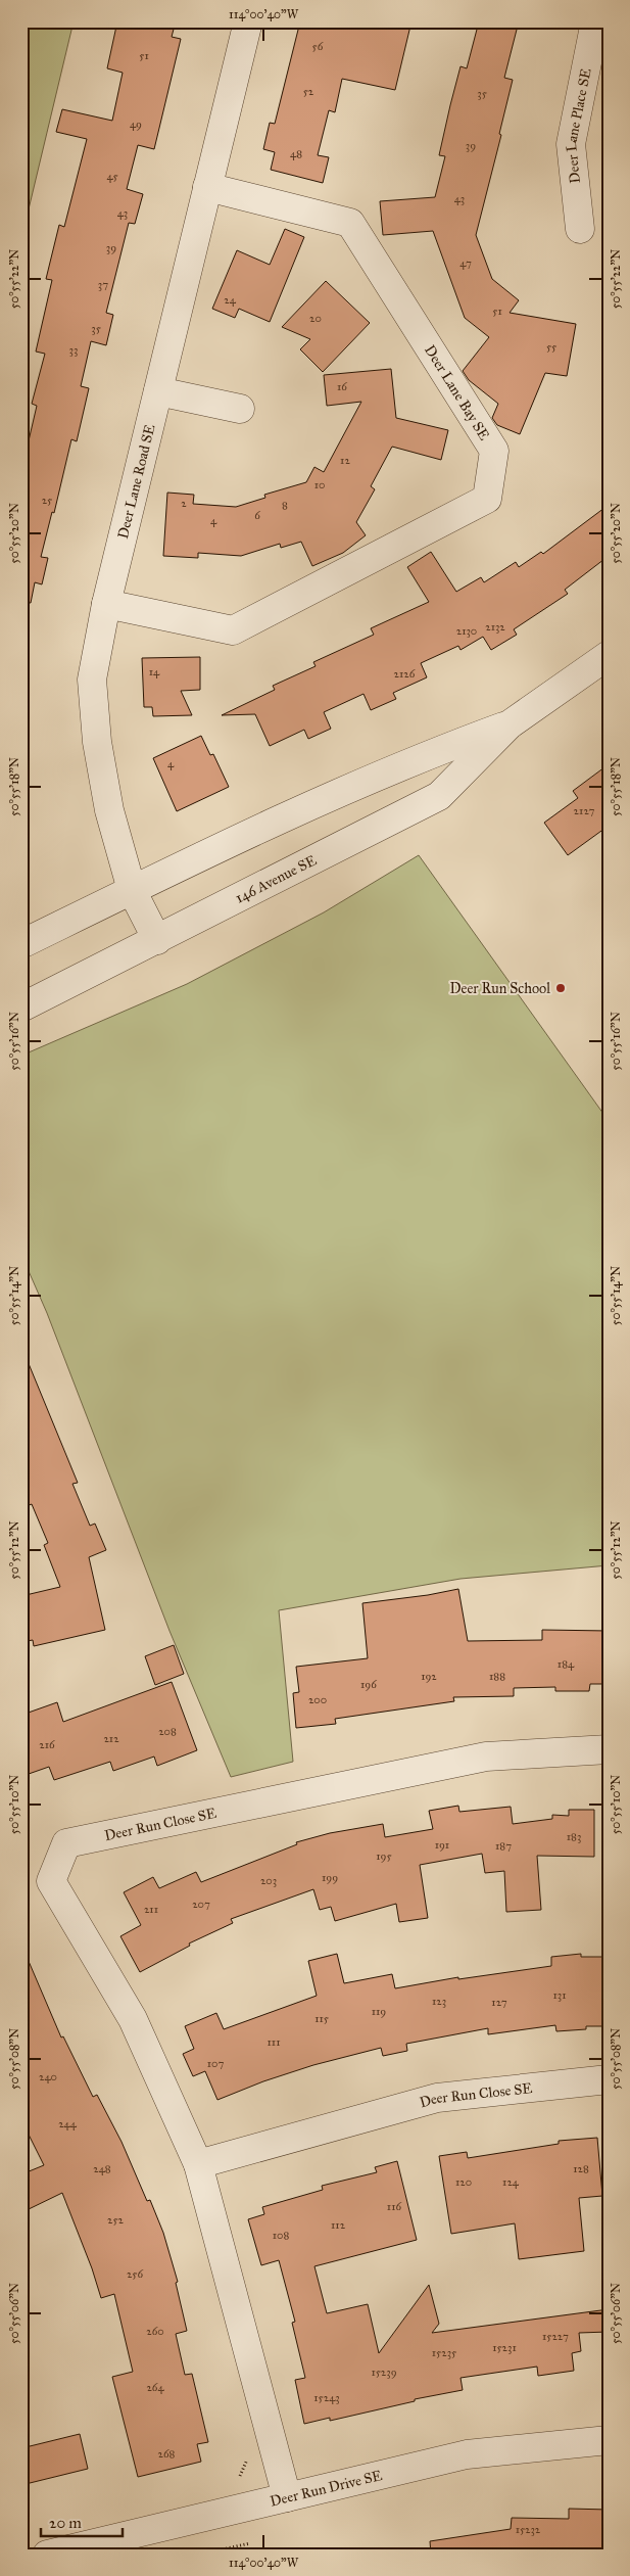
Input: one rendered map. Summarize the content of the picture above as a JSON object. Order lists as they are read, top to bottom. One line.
{"streets":{"street":["Deer Lane Place SE","Deer Lane Bay SE","Deer Lane Road SE","146 Avenue SE","Deer Run Close SE","Deer Run Drive SE"]},"crossings":[["Deer Lane Bay SE","Deer Lane Road SE"],["Deer Lane Road SE","146 Avenue SE"],["Deer Run Close SE","Deer Run Drive SE"]],"places":["Deer Run School"],"house_numbers":["56","51","52","35","49","39","48","45","43","43","39","47","37","24","51","20","35","55","33","16","12","10","25","2","8","6","4","2132","2130","14","2126","4","2127","184","192","188","196","200","208","212","216","183","191","187","195","199","203","207","211","131","123","127","119","115","111","107","240","244","248","128","120","124","116","252","112","108","256","260","15227","15231","15235","15239","264","15243","268","15232"],"scale_bar":"20 m","coordinates":["114°00'40\"W","50°55'22\"N","50°55'20\"N","50°55'18\"N","50°55'16\"N","50°55'14\"N","50°55'12\"N","50°55'10\"N","50°55'08\"N","50°55'06\"N"]}
